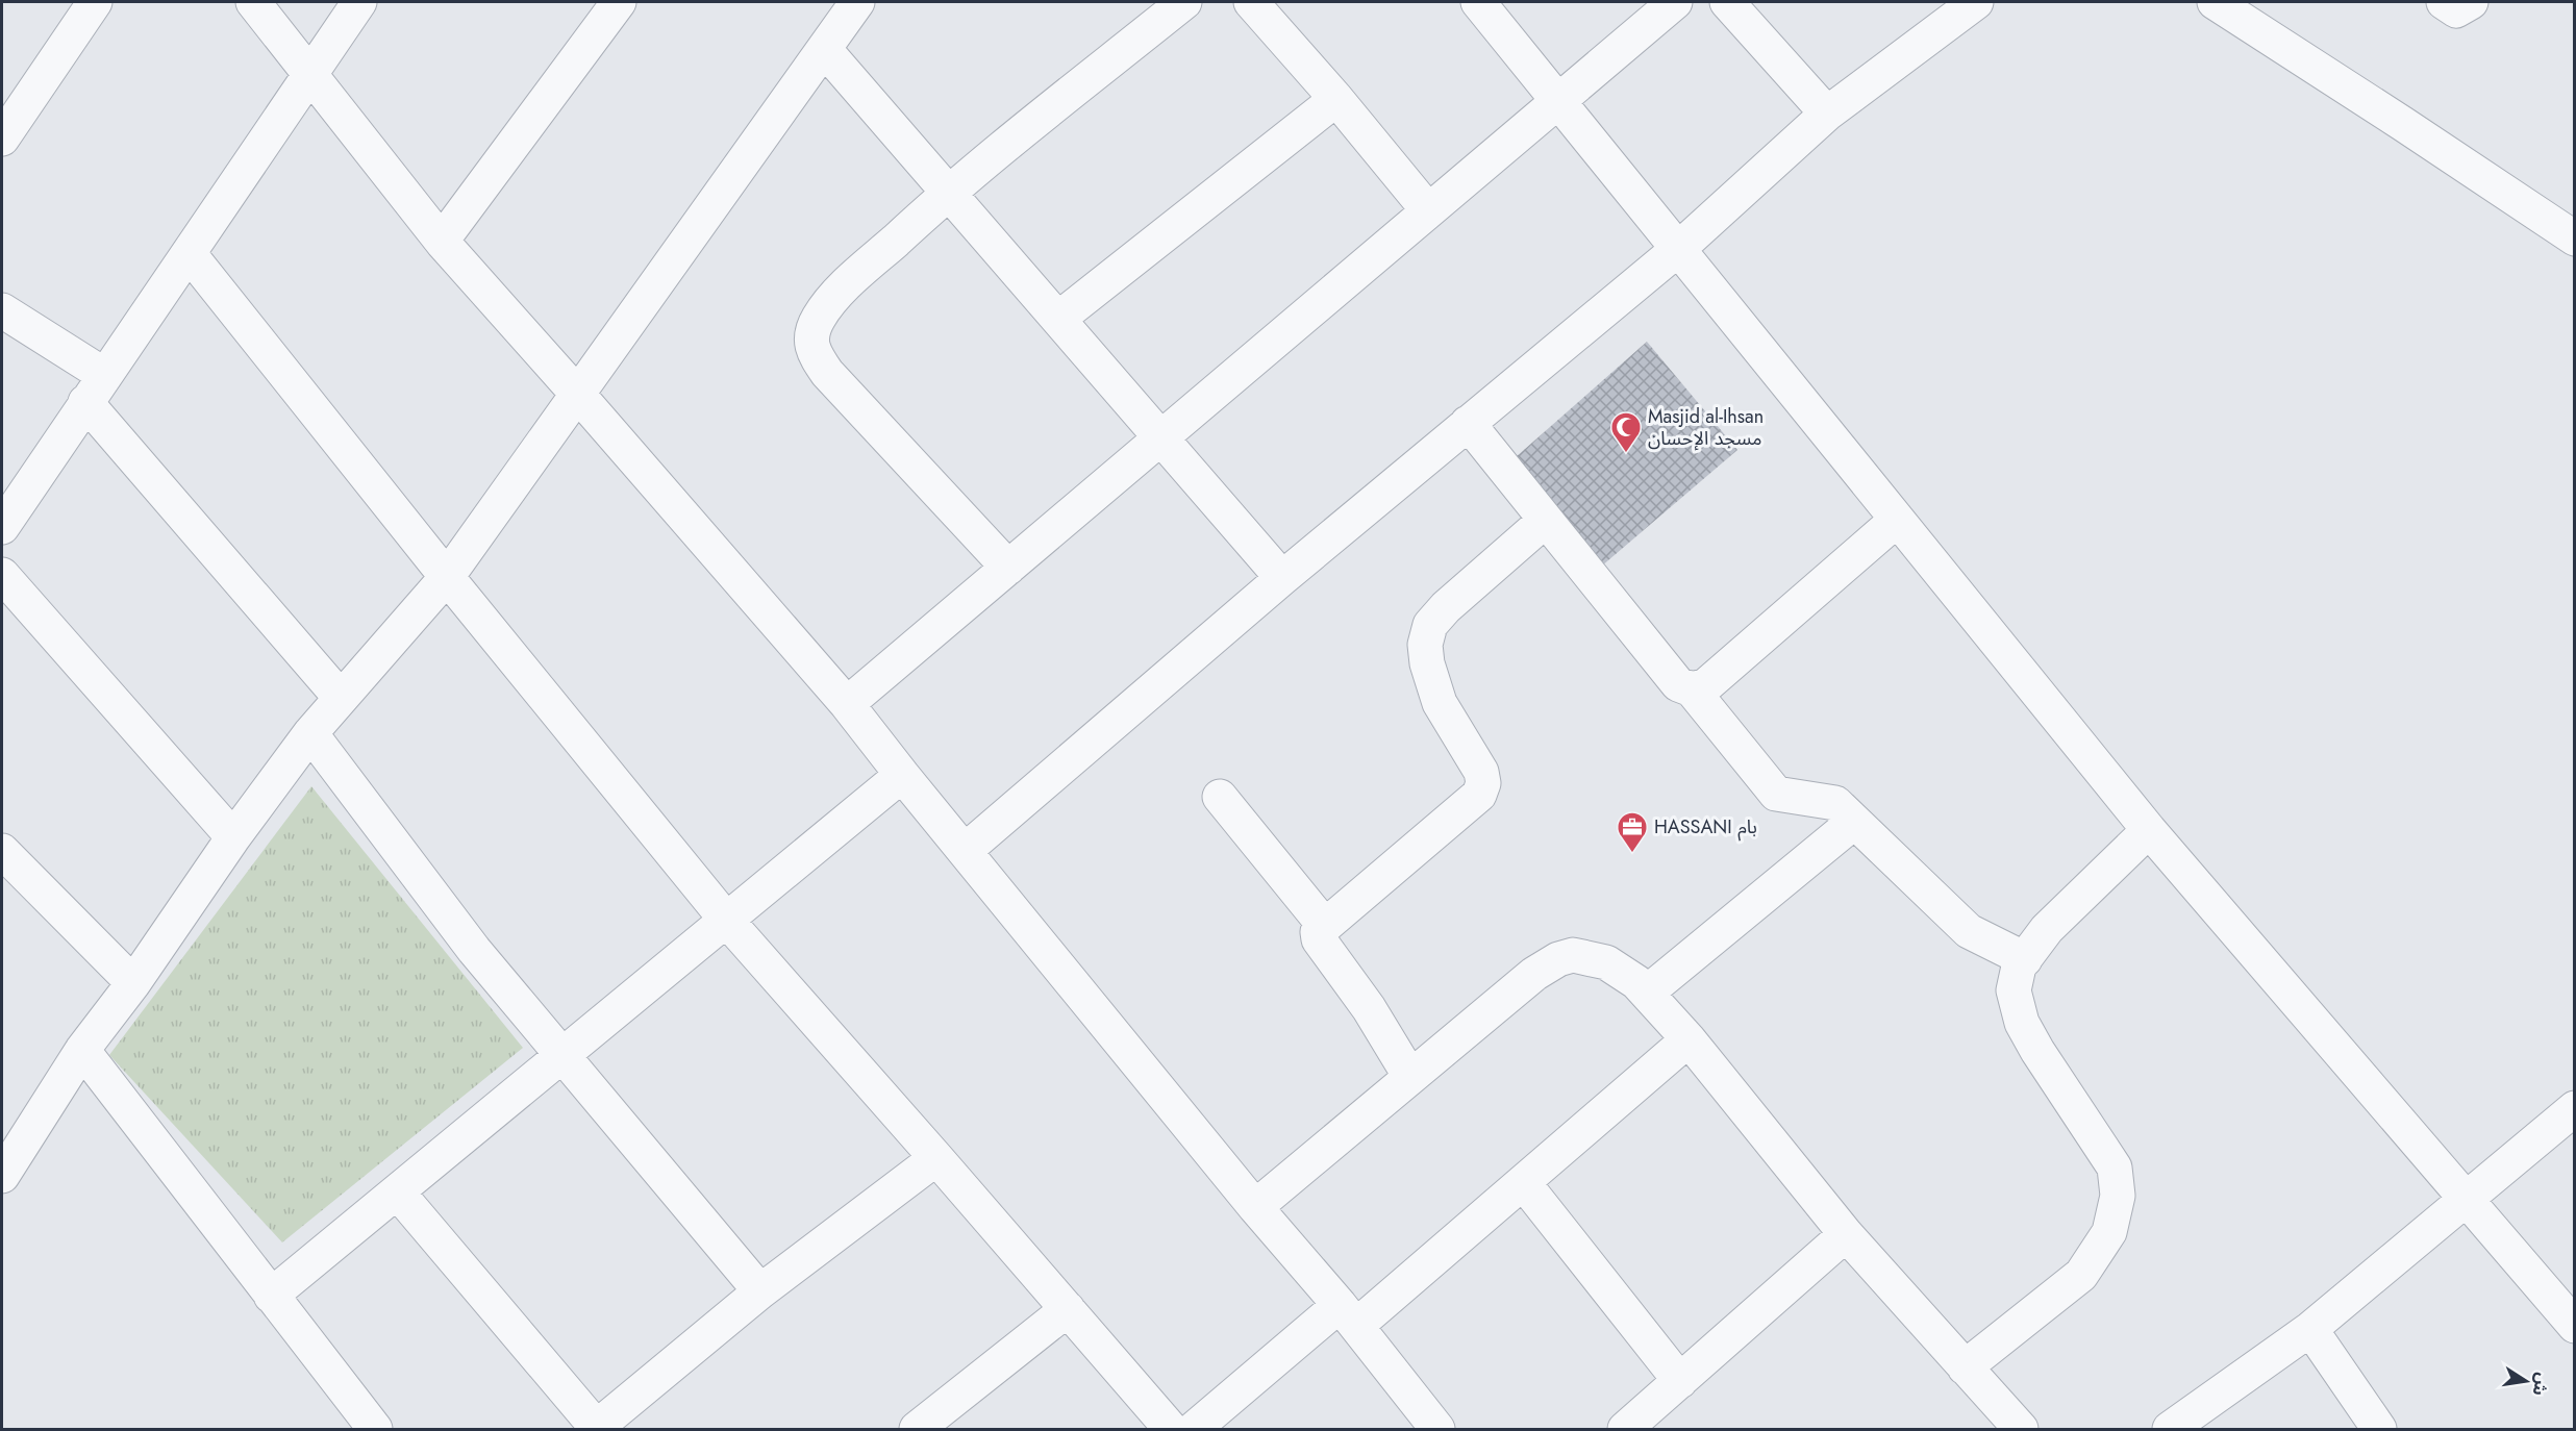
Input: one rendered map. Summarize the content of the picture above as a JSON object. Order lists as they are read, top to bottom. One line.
{"places":{"mosque":["Masjid al-Ihsan مسجد الإحسان"],"office":["HASSANI بام"]},"north":"right"}
